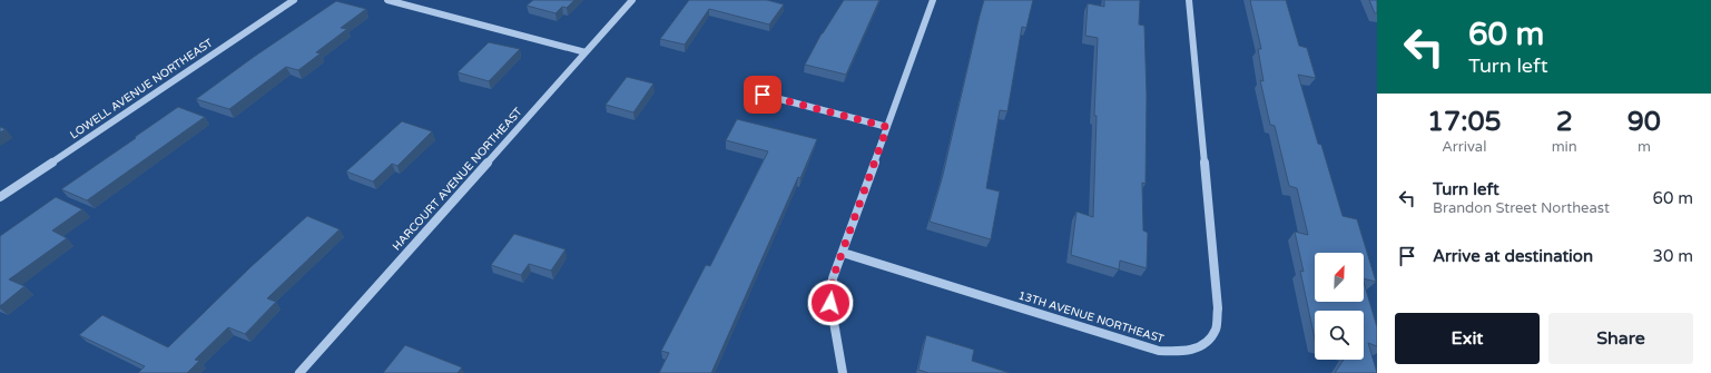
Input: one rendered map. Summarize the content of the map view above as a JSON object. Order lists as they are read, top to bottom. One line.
{"streets":{"street":["LOWELL AVENUE NORTHEAST","HARCOURT AVENUE NORTHEAST","13TH AVENUE NORTHEAST"]},"north":"top right","page":{"turn":["60 m","Turn left"],"eta":["17:05","Arrival","2","min","90","m"],"list":[{"name":"Turn left","note":"Brandon Street Northeast","value":"60 m"},{"name":"Arrive at destination","value":"30 m"}],"buttons":["Exit","Share"]}}
